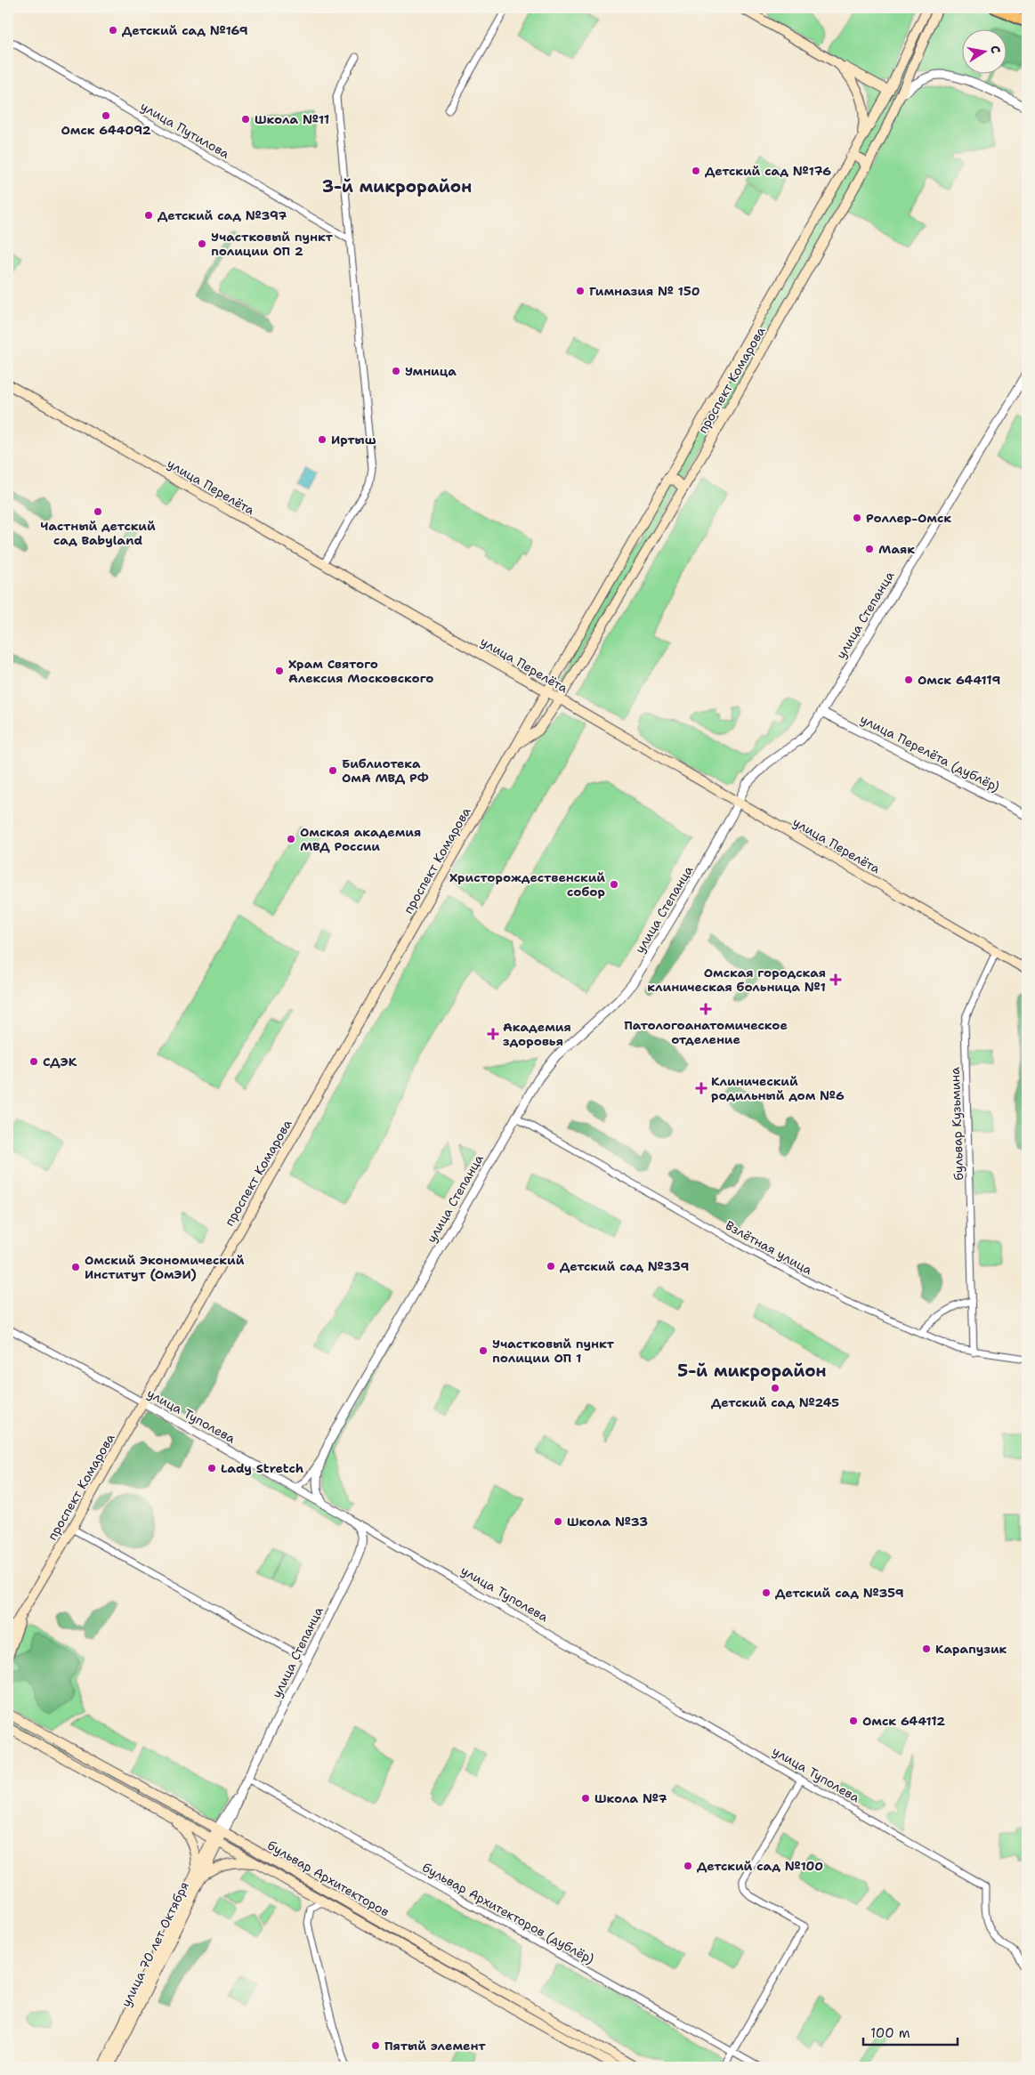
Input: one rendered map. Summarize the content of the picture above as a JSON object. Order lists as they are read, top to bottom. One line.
{"streets":{"main road":["проспект Комарова","улица Перелёта","бульвар Архитекторов","улица 70 лет Октября"],"street":["улица Путилова","улица Степанца","улица Перелёта (дублёр)","бульвар Кузьмина","Взлётная улица","улица Туполева","бульвар Архитекторов (дублёр)"]},"crossings":[["проспект Комарова","улица Перелёта"],["проспект Комарова","улица Туполева"],["улица Перелёта","улица Степанца"],["улица Перелёта","бульвар Кузьмина"],["улица Степанца","улица Перелёта (дублёр)"],["улица Степанца","Взлётная улица"],["улица Степанца","улица Туполева"],["улица Степанца","бульвар Архитекторов"],["улица Степанца","бульвар Архитекторов (дублёр)"],["улица Степанца","улица 70 лет Октября"],["бульвар Кузьмина","Взлётная улица"],["бульвар Архитекторов","улица 70 лет Октября"]],"districts":["3-й микрорайон","5-й микрорайон"],"places":{"other":["Детский сад №169","Омск 644092","Школа №11","Детский сад №176","Детский сад №397","Участковый пункт полиции ОП 2","Гимназия № 150","Умница","Иртыш","Частный детский сад Babyland","Роллер-Омск","Маяк","Храм Святого Алексия Московского","Омск 644119","Библиотека ОмА МВД РФ","Омская академия МВД России","Христорождественский собор","СДЭК","Детский сад №339","Омский Экономический Институт (ОмЭИ)","Участковый пункт полиции ОП 1","Детский сад №245","Lady Stretch","Школа №33","Детский сад №359","Карапузик","Омск 644112","Школа №7","Детский сад №100","Пятый элемент"],"health":["Омская городская клиническая больница №1","Патологоанатомическое отделение","Академия здоровья","Клинический родильный дом №6"]},"scale_bar":"100 m","north":"right"}
